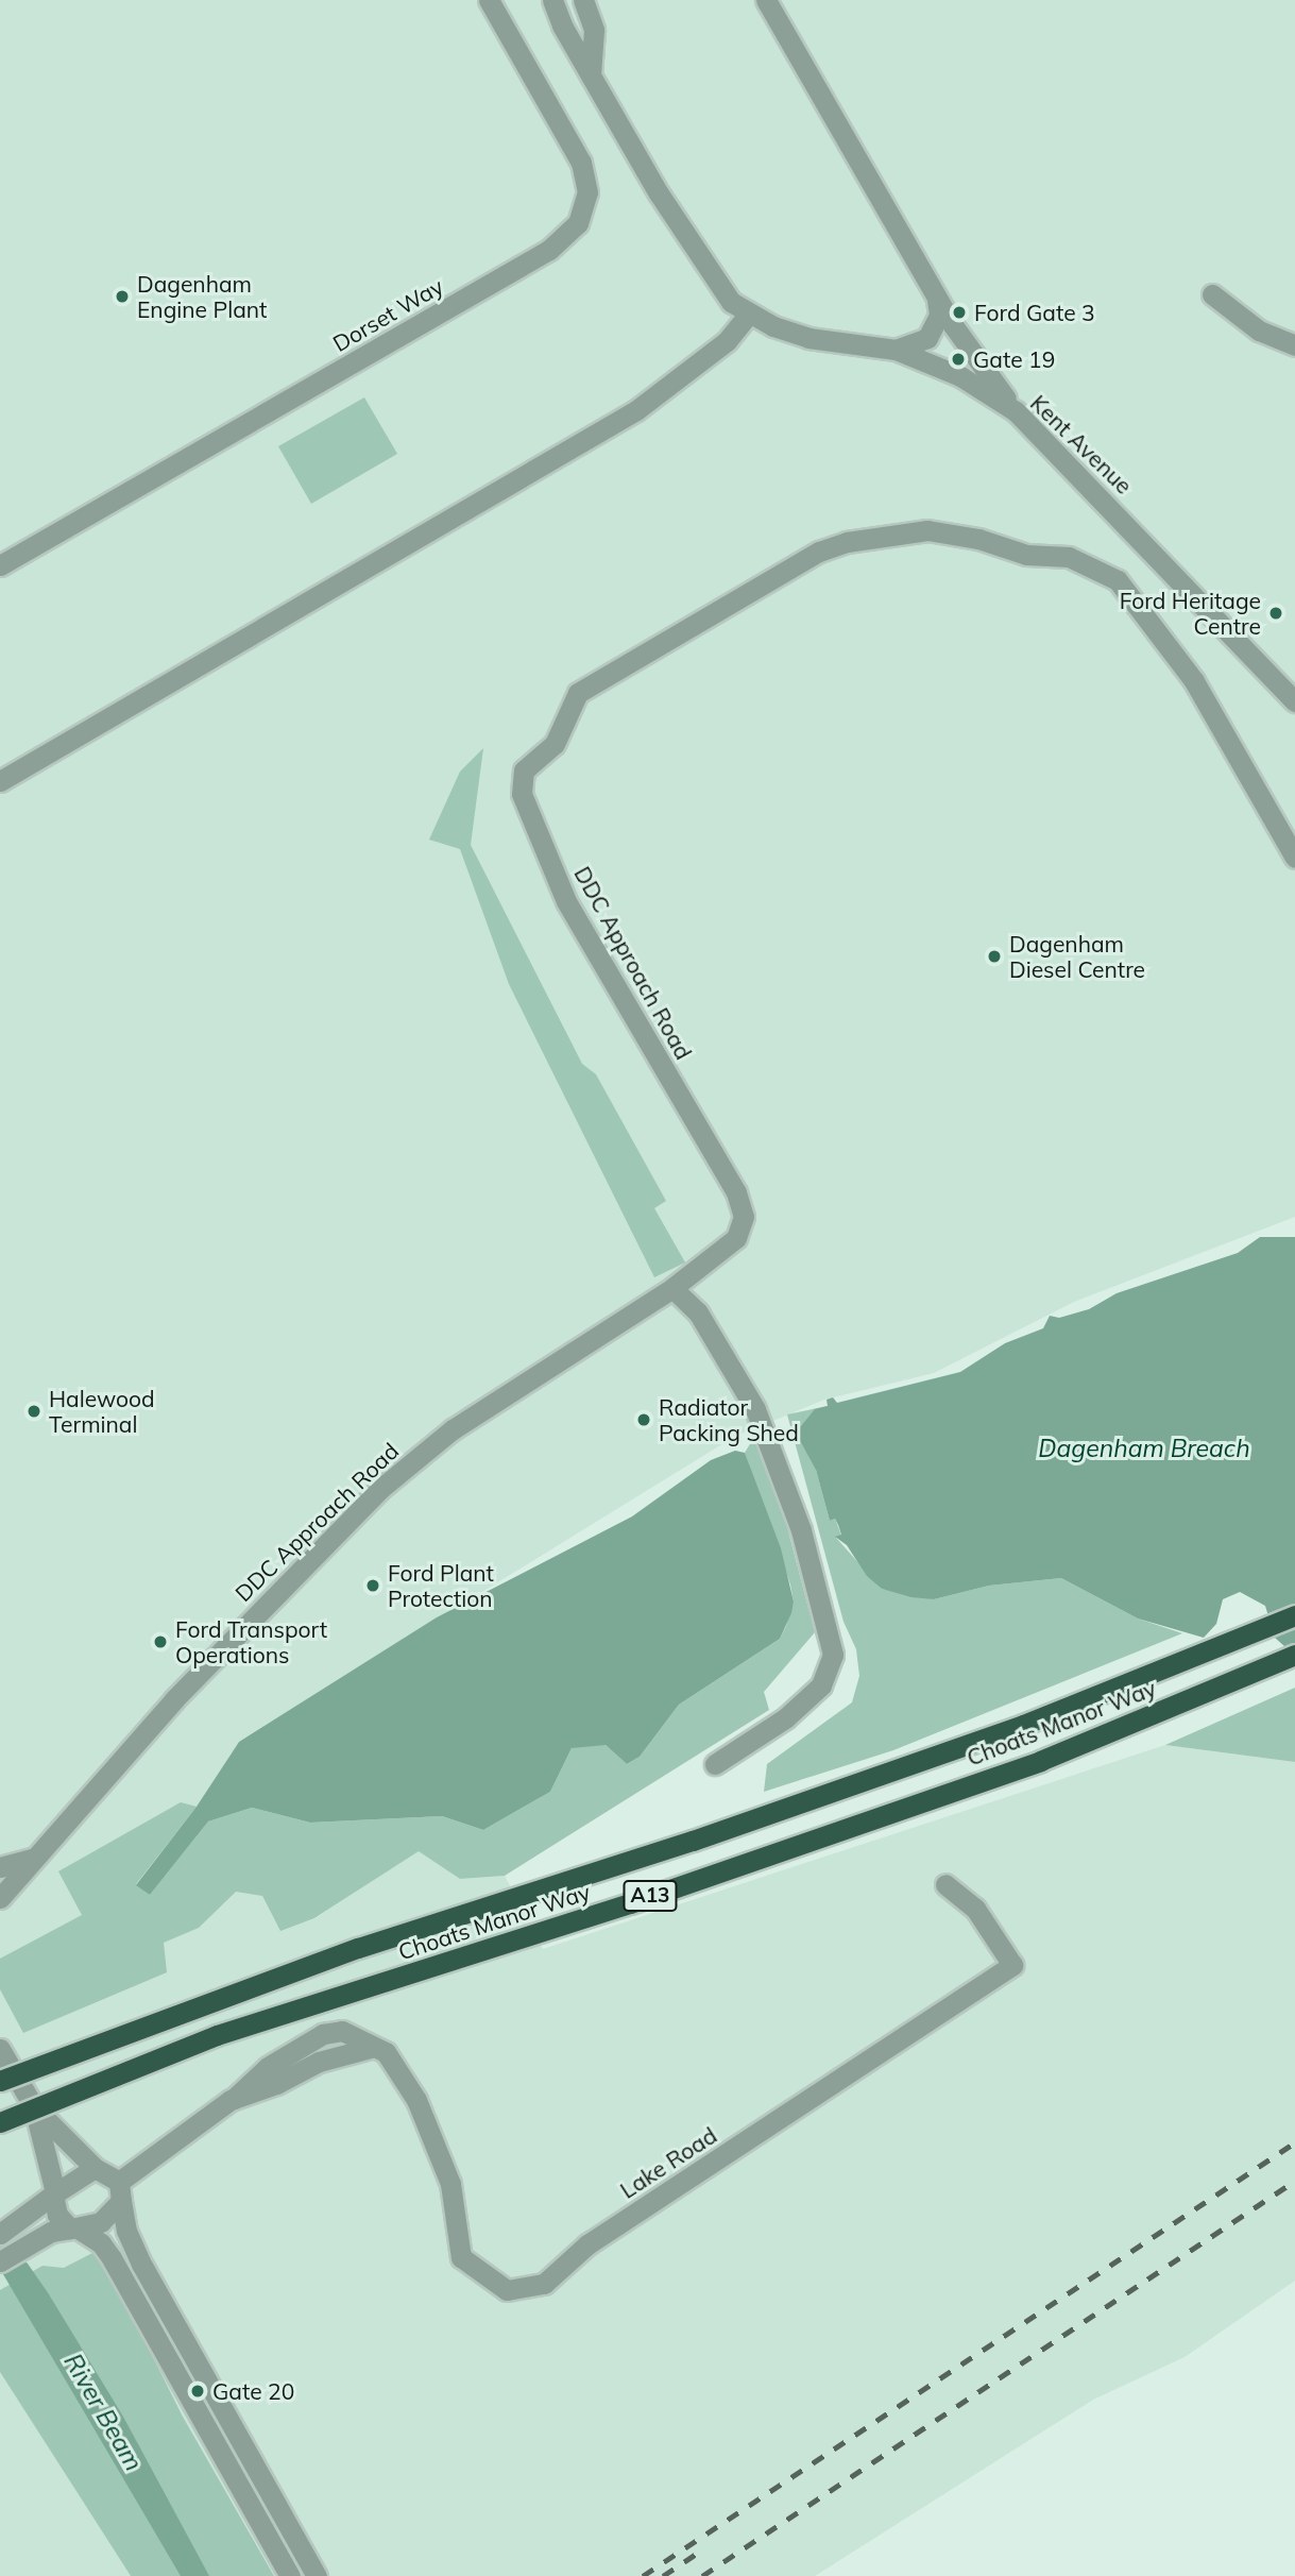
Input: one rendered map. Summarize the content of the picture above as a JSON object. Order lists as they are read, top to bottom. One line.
{"streets":{"highway":["Choats Manor Way","A13"],"street":["Dorset Way","Kent Avenue","DDC Approach Road","Lake Road"]},"water":["Dagenham Breach","River Beam"],"places":["Dagenham Engine Plant","Ford Gate 3","Gate 19","Ford Heritage Centre","Dagenham Diesel Centre","Halewood Terminal","Radiator Packing Shed","Ford Plant Protection","Ford Transport Operations","Gate 20"]}
